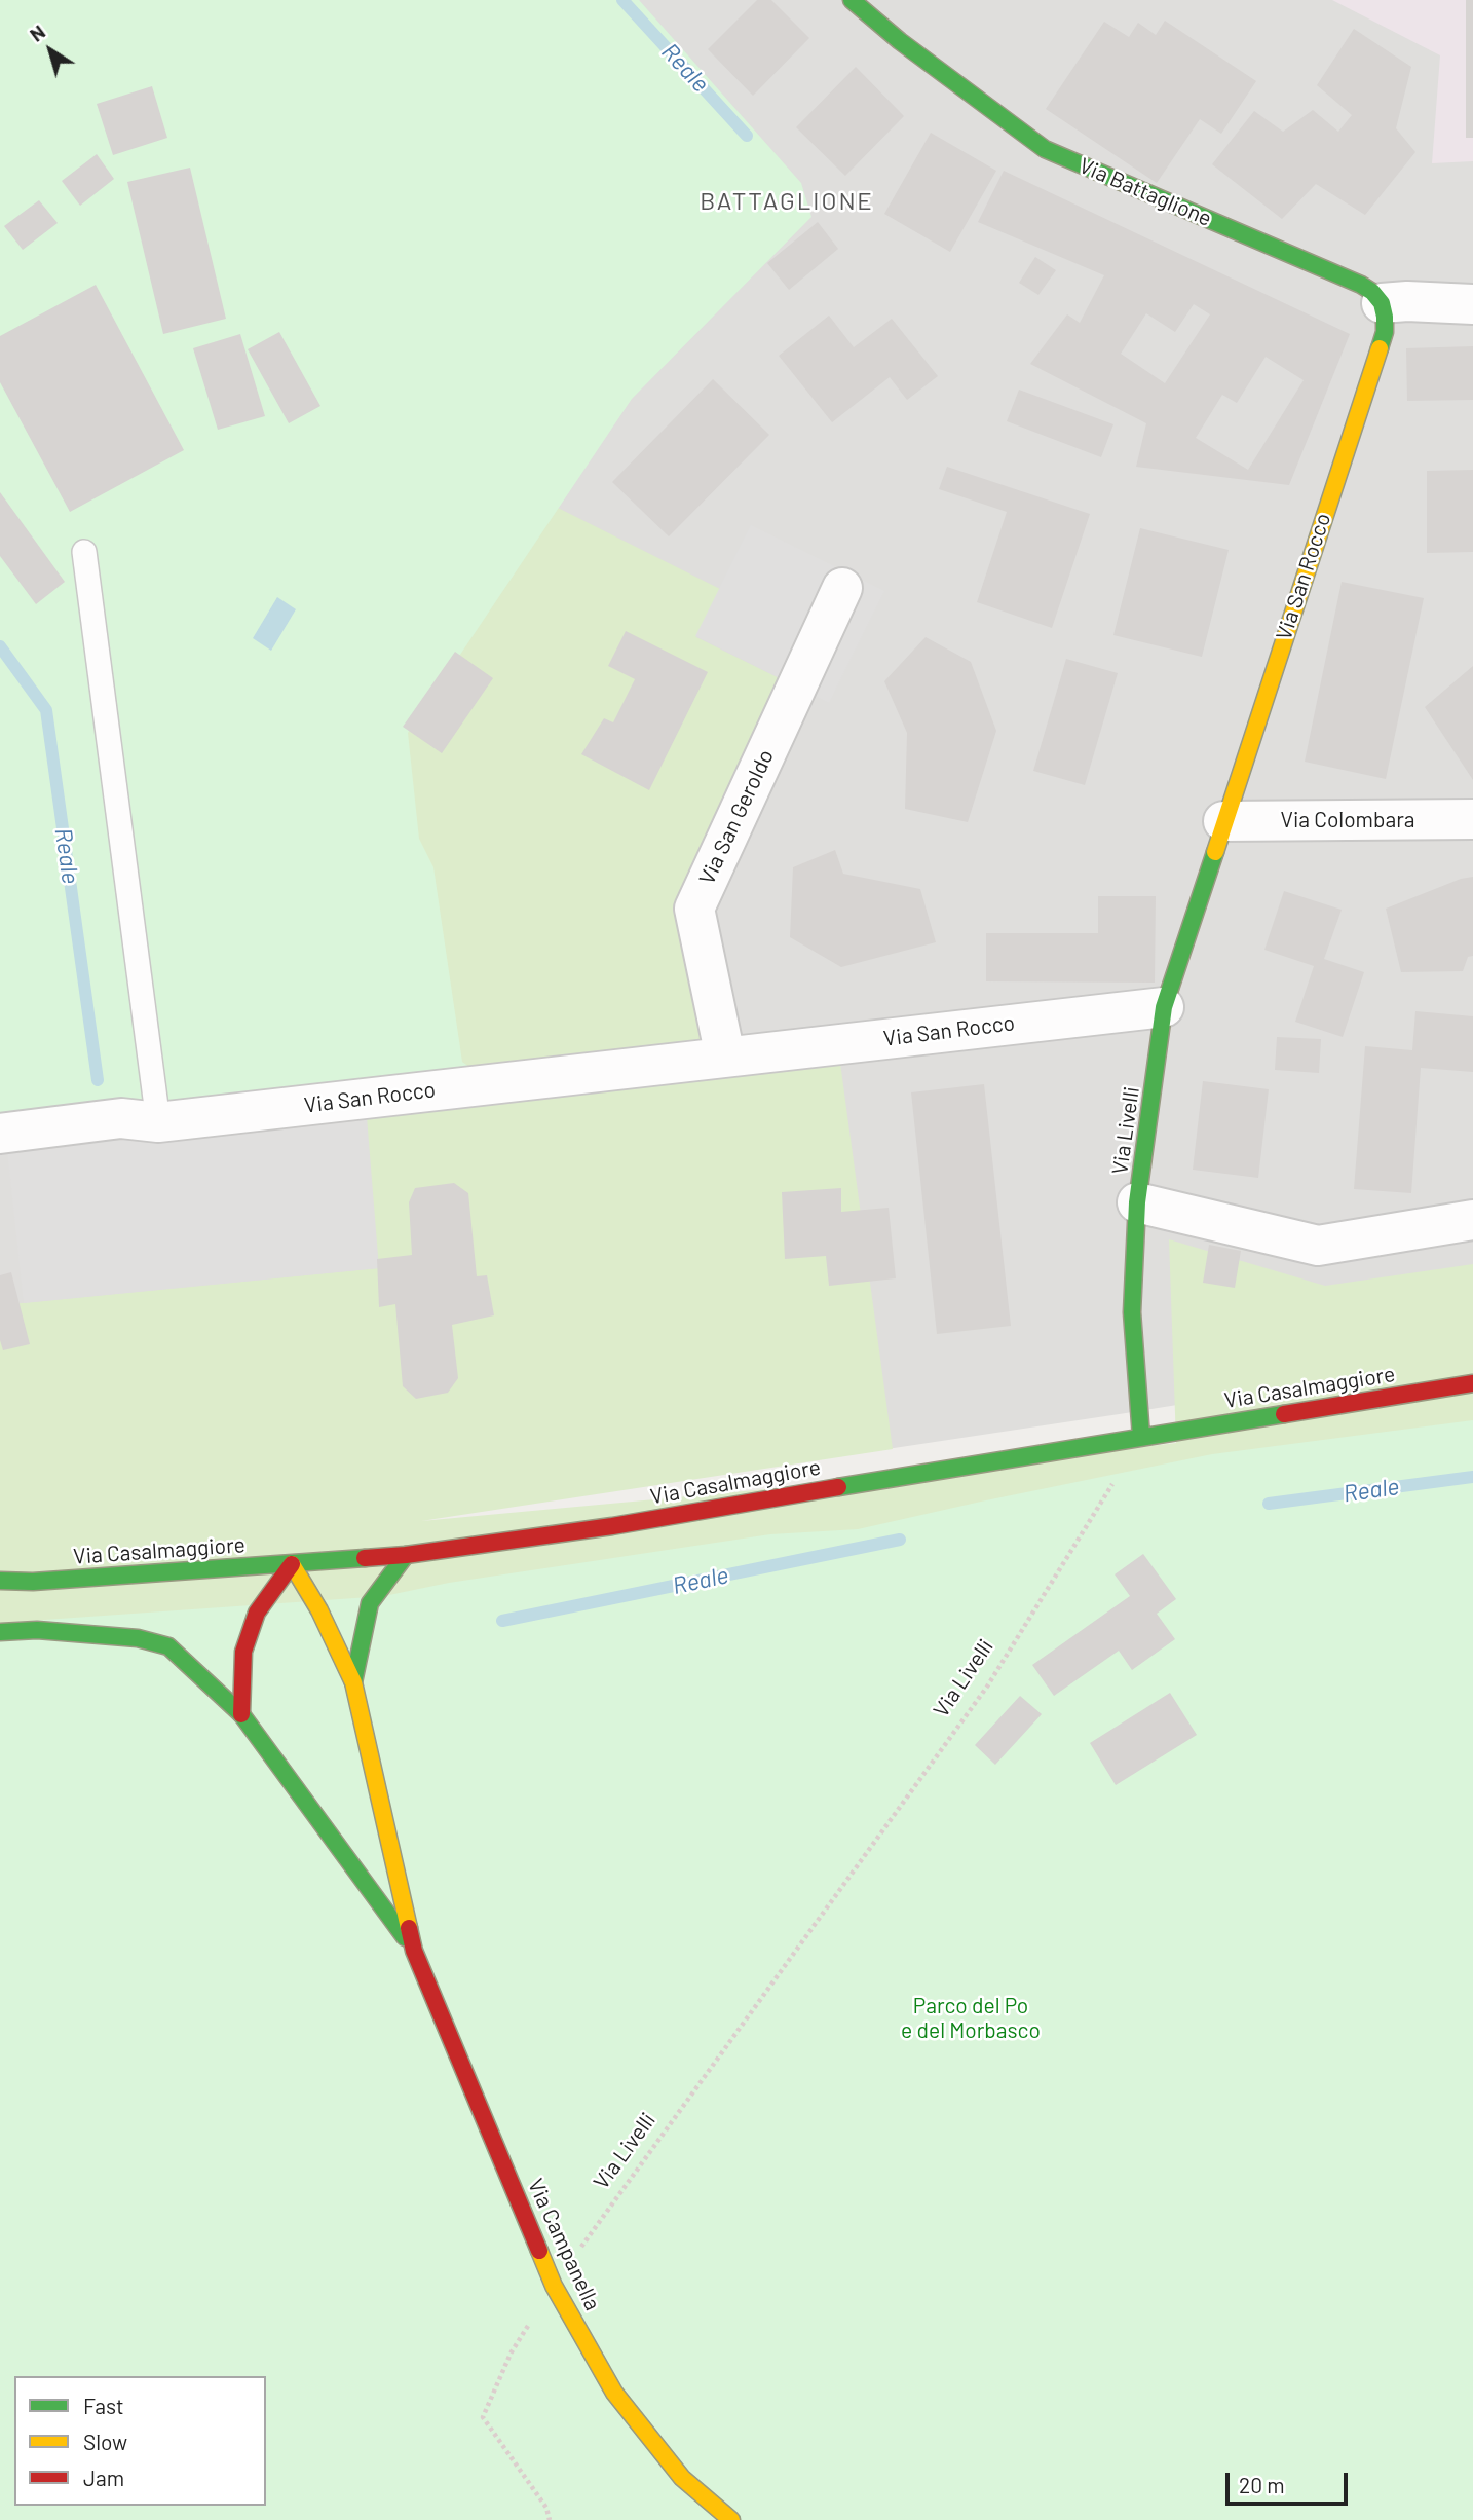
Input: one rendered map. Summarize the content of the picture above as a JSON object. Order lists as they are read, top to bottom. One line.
{"streets":{"main road":["Via Battaglione","Via San Rocco","Via Livelli","Via Casalmaggiore","Via Campanella"],"street":["Via San Geroldo","Via Colombara"]},"crossings":[["Via Battaglione","Via San Rocco"],["Via San Rocco","Via San Geroldo"],["Via San Rocco","Via Colombara"],["Via San Rocco","Via Livelli"],["Via Livelli","Via Casalmaggiore"],["Via Livelli","Via Campanella"],["Via Casalmaggiore","Via Campanella"]],"districts":["BATTAGLIONE"],"water":["Reale"],"parks":["Parco del Po e del Morbasco"],"legend":["Fast","Slow","Jam"],"scale_bar":"20 m","north":"top left"}
